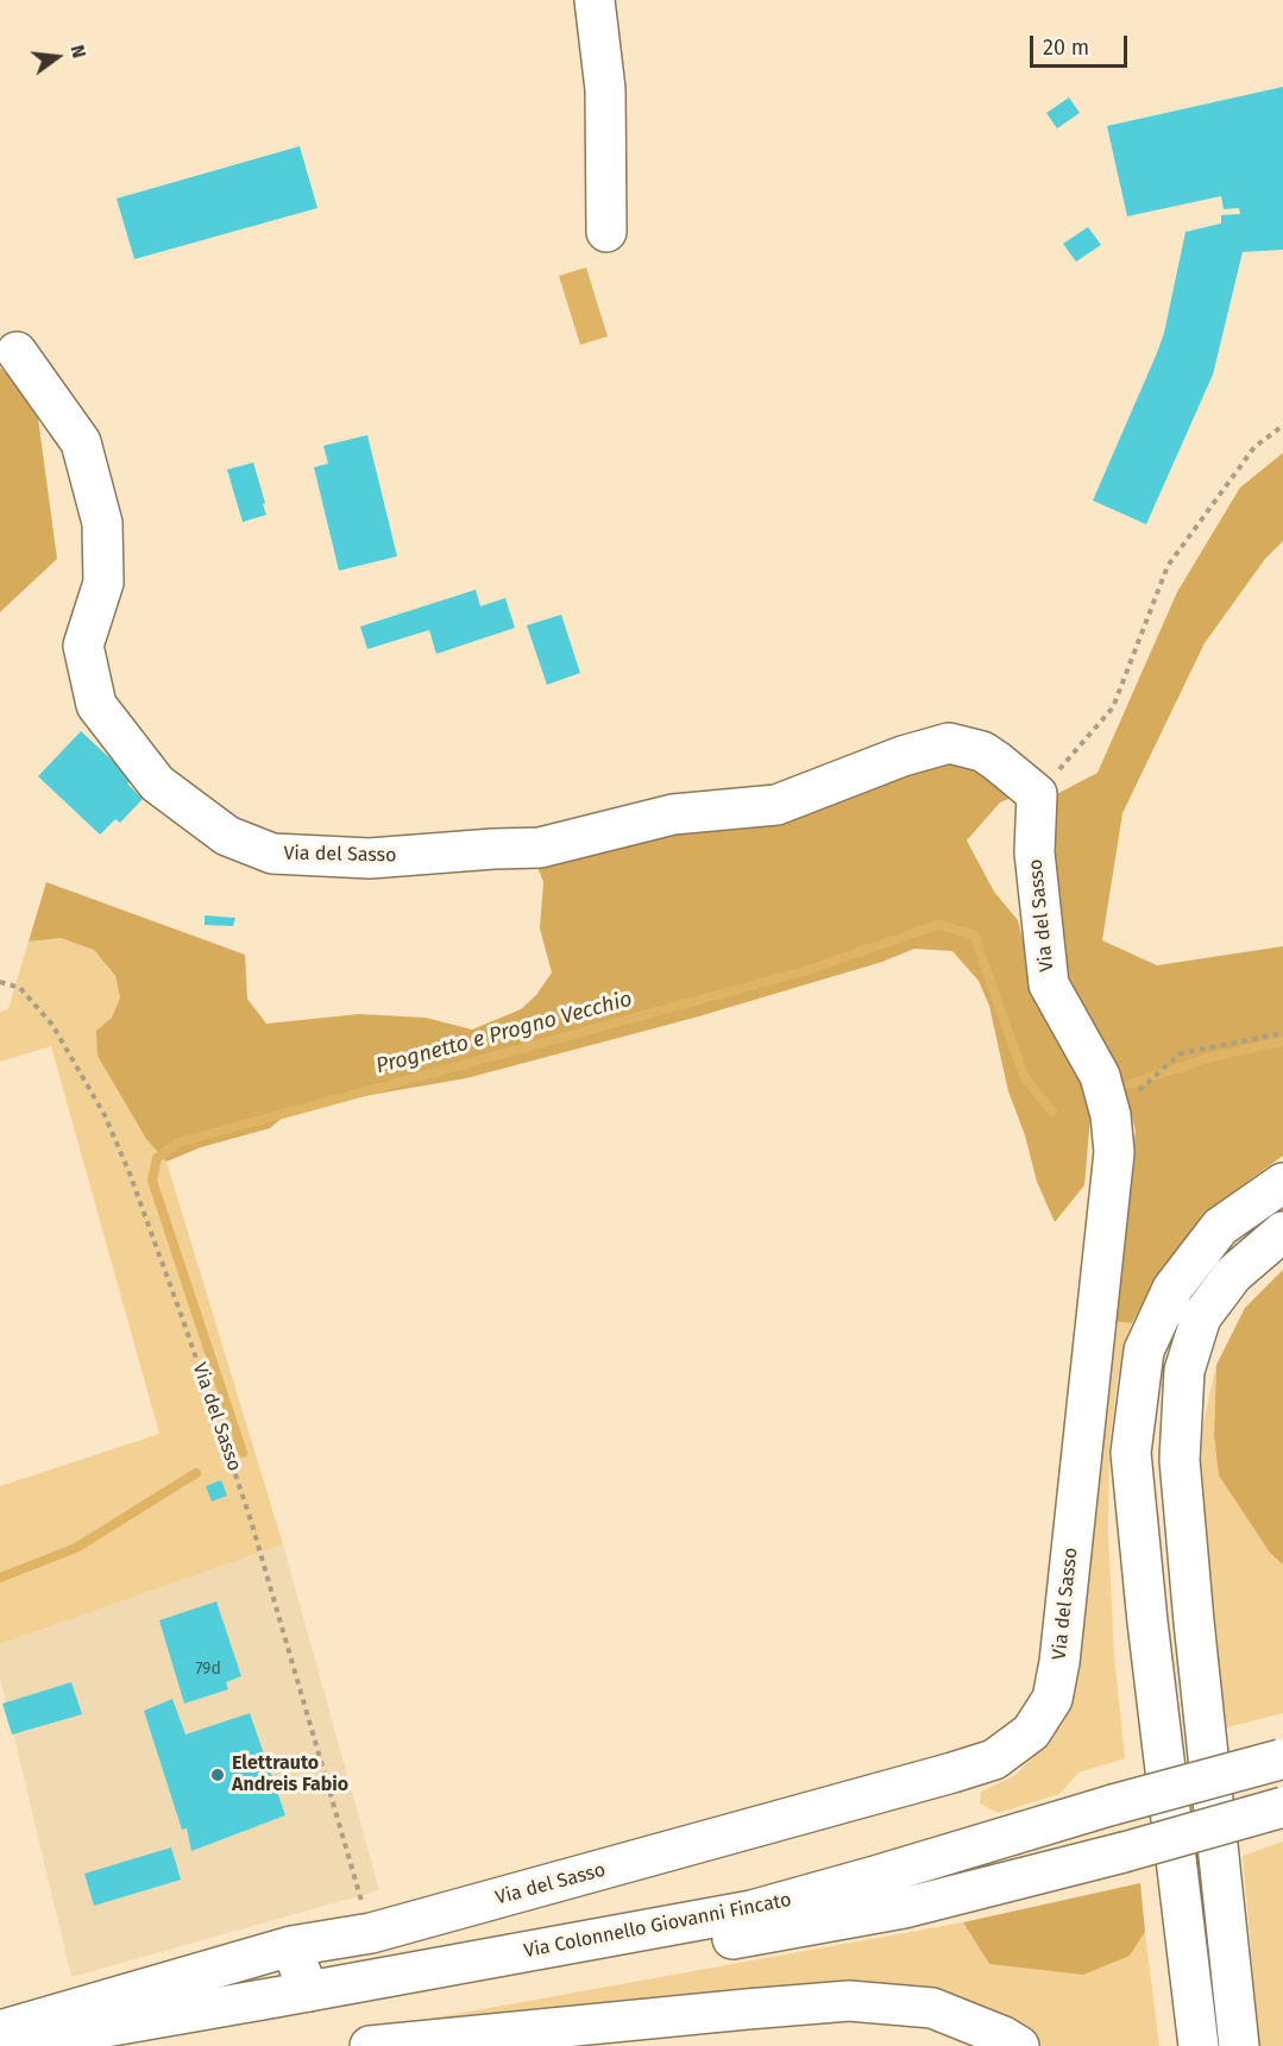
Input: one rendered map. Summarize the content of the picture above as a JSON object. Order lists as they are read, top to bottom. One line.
{"streets":{"main road":["Via del Sasso","Via Colonnello Giovanni Fincato"]},"water":["Prognetto e Progno Vecchio"],"places":["Elettrauto Andreis Fabio"],"house_numbers":["79d"],"scale_bar":"20 m","north":"right"}
